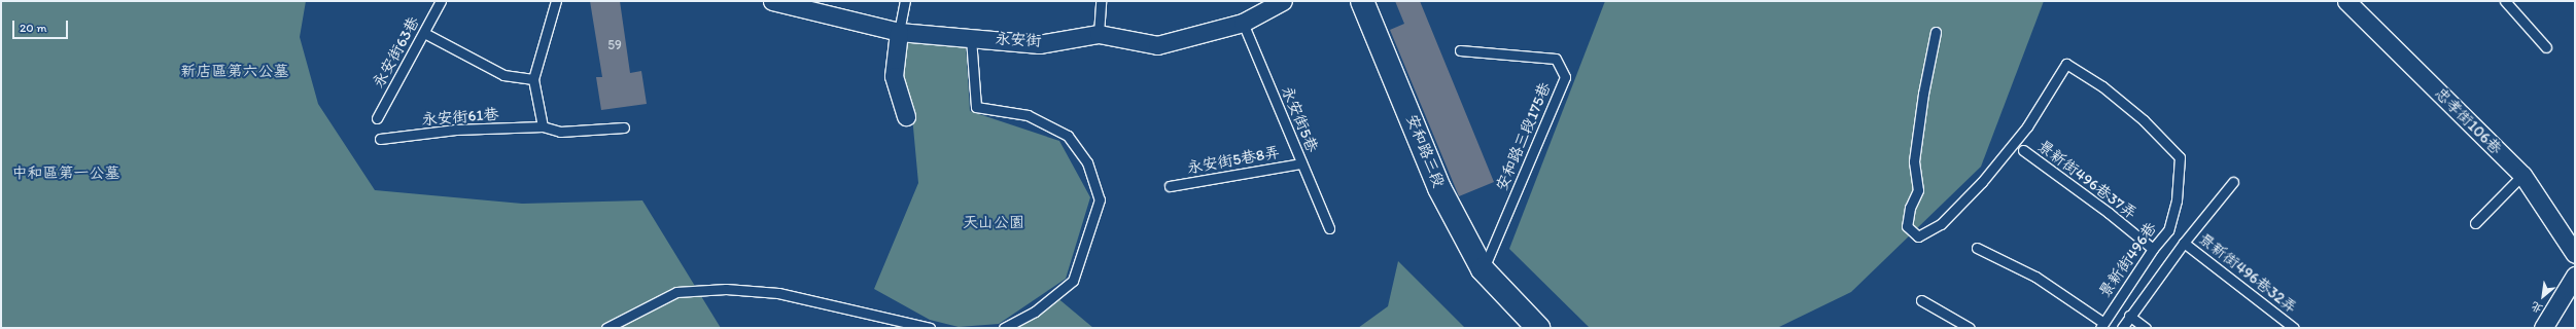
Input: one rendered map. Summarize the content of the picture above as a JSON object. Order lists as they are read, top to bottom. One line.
{"streets":{"main road":["安和路三段"],"street":["永安街","忠孝街106巷"],"lane":["永安街63巷","永安街61巷","永安街5巷","安和路三段175巷","永安街5巷8弄","景新街496巷37弄","景新街496巷","景新街496巷32弄"]},"crossings":[["永安街","永安街5巷"],["永安街5巷","永安街5巷8弄"],["安和路三段175巷","安和路三段"],["景新街496巷37弄","景新街496巷"]],"parks":["新店區第六公墓","中和區第一公墓","天山公園"],"house_numbers":["59"],"scale_bar":"20 m","north":"bottom left"}
